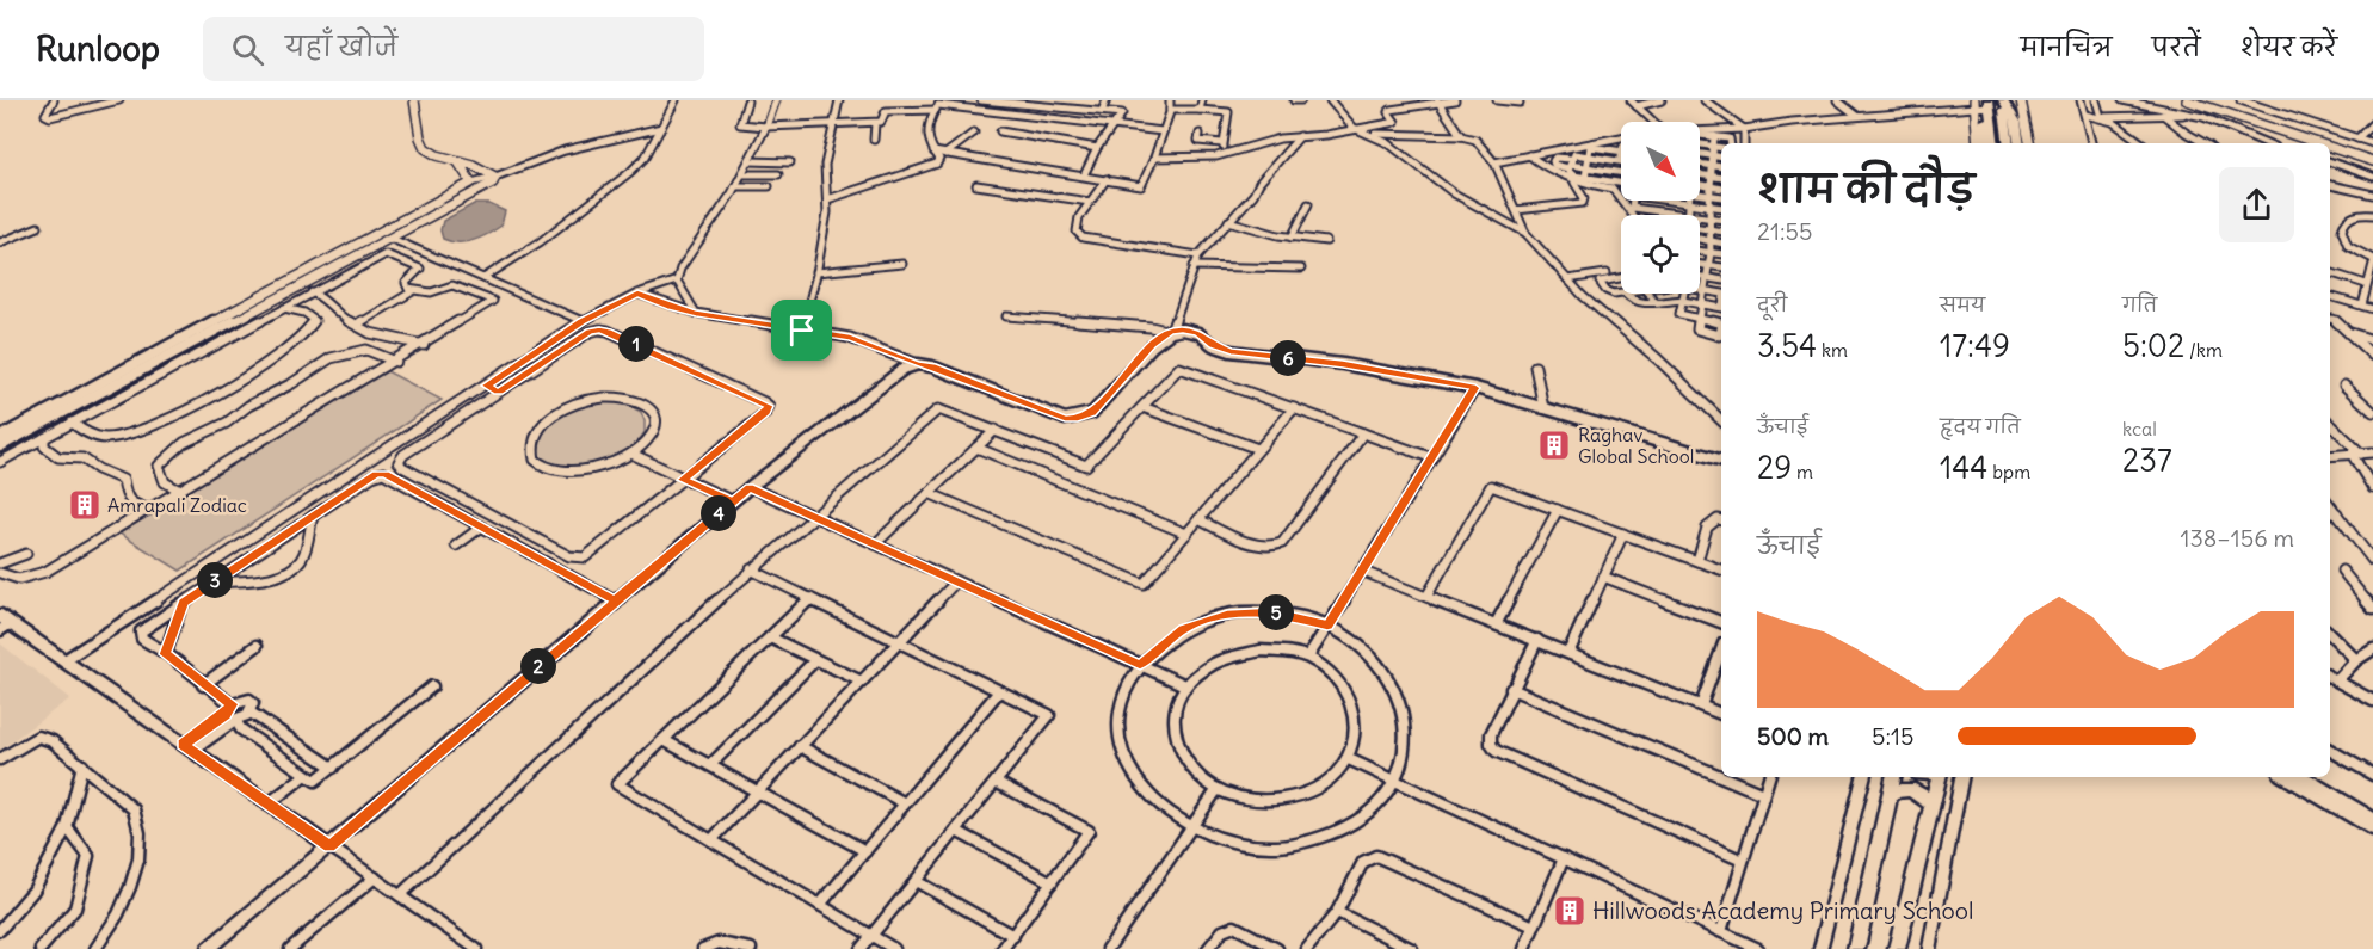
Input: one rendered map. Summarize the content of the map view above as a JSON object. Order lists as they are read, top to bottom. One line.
{"places":{"building":["Raghav Global School","Amrapali Zodiac","Hillwoods Academy Primary School"]},"north":"bottom right","page":{"header":"Runloop","search":"यहाँ खोजें","nav":["मानचित्र","परतें","शेयर करें"],"heading":["शाम की दौड़","21:55"],"stats":[["दूरी","3.54 km"],["समय","17:49"],["गति","5:02 /km"],["ऊँचाई","29 m"],["हृदय गति","144 bpm"],["kcal","237"]],"pins":["1","6","4","3","5","2"],"chart":["ऊँचाई","138–156 m"],"list":[{"name":"500 m","note":"5:15"}]}}
